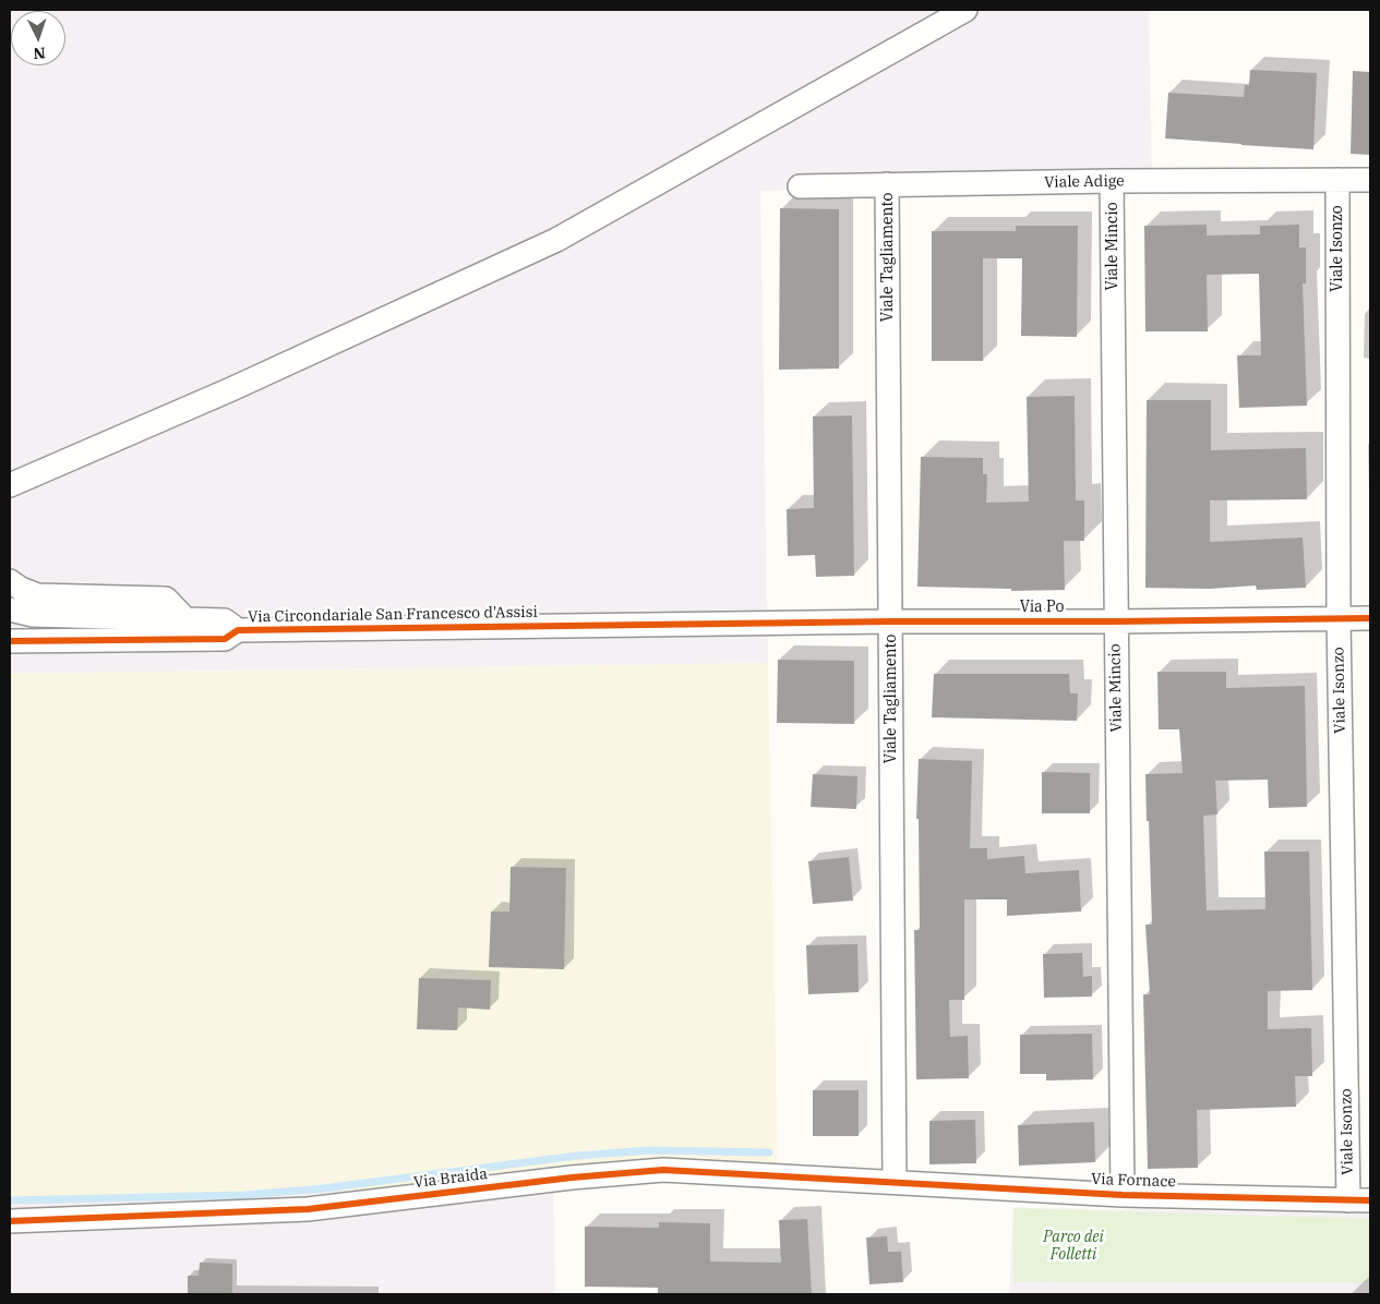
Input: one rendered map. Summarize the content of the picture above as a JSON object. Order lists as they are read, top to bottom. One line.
{"streets":{"street":["Viale Adige","Viale Mincio","Viale Isonzo","Viale Tagliamento","Via Po","Via Circondariale San Francesco d'Assisi","Via Braida","Via Fornace"]},"crossings":[["Viale Adige","Viale Mincio"],["Viale Adige","Viale Isonzo"],["Viale Adige","Viale Tagliamento"],["Viale Mincio","Via Po"],["Viale Mincio","Via Fornace"],["Viale Isonzo","Via Po"],["Viale Isonzo","Via Fornace"],["Viale Tagliamento","Via Po"],["Viale Tagliamento","Via Braida"],["Viale Tagliamento","Via Fornace"],["Via Po","Via Circondariale San Francesco d'Assisi"],["Via Braida","Via Fornace"]],"parks":["Parco dei Folletti"],"north":"bottom"}
